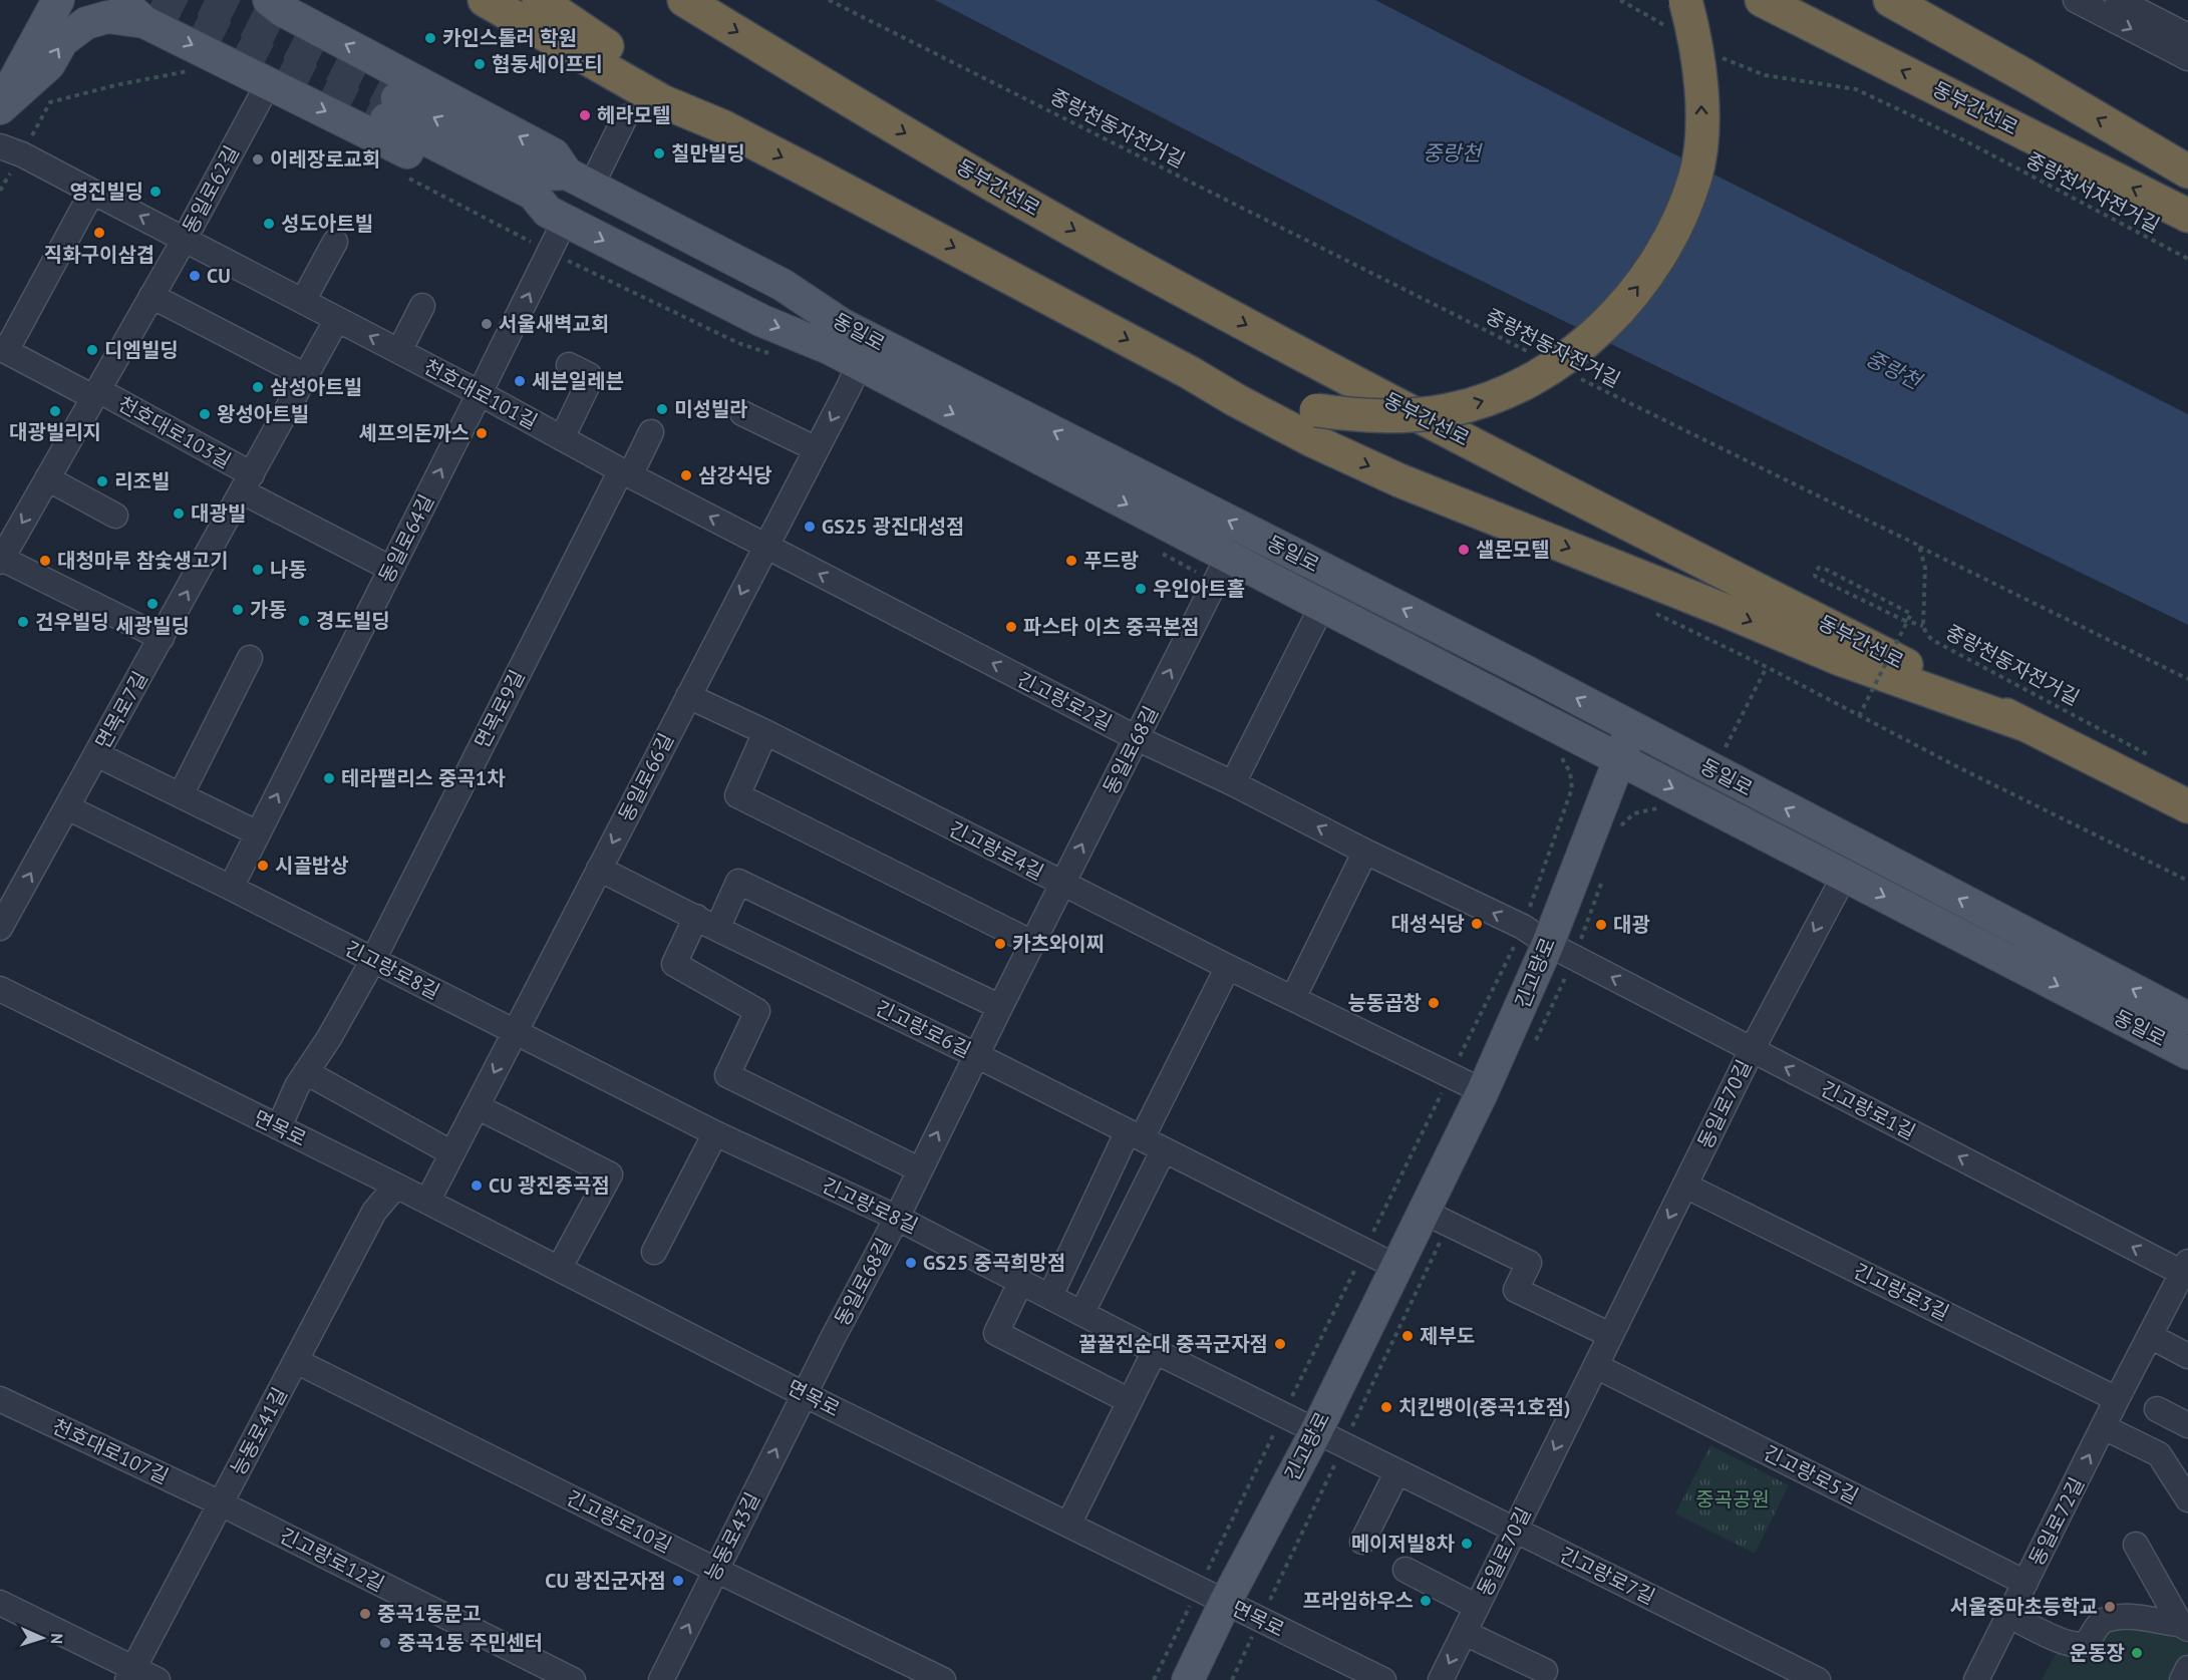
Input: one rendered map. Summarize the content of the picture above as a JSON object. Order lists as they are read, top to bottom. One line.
{"streets":{"highway":["동부간선로"],"main road":["동일로","긴고랑로"],"street":["동일로62길","천호대로101길","천호대로103길","동일로64길","긴고랑로2길","면목로9길","면목로7길","동일로68길","동일로66길","긴고랑로4길","긴고랑로8길","긴고랑로6길","동일로70길","긴고랑로1길","면목로","긴고랑로3길","능동로41길","천호대로107길","긴고랑로5길","긴고랑로10길","동일로72길","능동로43길","긴고랑로12길","긴고랑로7길"],"path":["중랑천동자전거길","중랑천서자전거길"]},"crossings":[["동일로62길","천호대로101길"],["동일로62길","천호대로103길"],["동일로","동일로64길"],["동일로","동일로68길"],["동일로","동일로66길"],["동일로","긴고랑로"],["동일로","동일로70길"],["천호대로101길","동일로64길"],["천호대로101길","긴고랑로2길"],["천호대로101길","면목로9길"],["천호대로101길","면목로7길"],["천호대로101길","동일로66길"],["천호대로103길","면목로7길"],["동일로64길","긴고랑로8길"],["긴고랑로2길","동일로68길"],["긴고랑로2길","동일로66길"],["긴고랑로2길","긴고랑로"],["긴고랑로2길","긴고랑로1길"],["면목로9길","긴고랑로8길"],["면목로9길","면목로"],["면목로7길","긴고랑로8길"],["동일로68길","긴고랑로4길"],["동일로68길","긴고랑로8길"],["동일로68길","긴고랑로6길"],["동일로68길","면목로"],["동일로68길","능동로43길"],["동일로66길","긴고랑로4길"],["동일로66길","긴고랑로8길"],["동일로66길","긴고랑로6길"],["동일로66길","면목로"],["긴고랑로4길","긴고랑로"],["긴고랑로8길","긴고랑로"],["긴고랑로8길","긴고랑로7길"],["긴고랑로","긴고랑로6길"],["긴고랑로","긴고랑로1길"],["긴고랑로","면목로"],["긴고랑로","긴고랑로7길"],["동일로70길","긴고랑로1길"],["동일로70길","긴고랑로3길"],["동일로70길","긴고랑로5길"],["동일로70길","긴고랑로7길"],["긴고랑로1길","동일로72길"],["면목로","능동로41길"],["면목로","능동로43길"],["긴고랑로3길","동일로72길"],["능동로41길","천호대로107길"],["능동로41길","긴고랑로10길"],["능동로41길","긴고랑로12길"],["천호대로107길","긴고랑로12길"],["긴고랑로5길","동일로72길"],["긴고랑로10길","능동로43길"]],"one_way":["긴고랑로2길","면목로7길","동일로66길","동일로70길","긴고랑로1길","동일로72길","능동로43길"],"water":["중랑천"],"parks":["중곡공원"],"places":["카인스톨러 학원","협동세이프티","헤라모텔","칠만빌딩","이레장로교회","영진빌딩","성도아트빌","직화구이삼겹","CU","서울새벽교회","디엠빌딩","세븐일레븐","삼성아트빌","미성빌라","대광빌리지","왕성아트빌","셰프의돈까스","삼강식당","리조빌","대광빌","GS25 광진대성점","샐몬모텔","대청마루 참숯생고기","푸드랑","나동","우인아트홀","세광빌딩","가동","경도빌딩","건우빌딩","파스타 이츠 중곡본점","테라팰리스 중곡1차","시골밥상","대성식당","대광","카츠와이찌","능동곱창","CU 광진중곡점","GS25 중곡희망점","제부도","꿀꿀진순대 중곡군자점","치킨뱅이(중곡1호점)","메이저빌8차","CU 광진군자점","프라임하우스","서울중마초등학교","중곡1동문고","중곡1동 주민센터","운동장"],"north":"right"}
